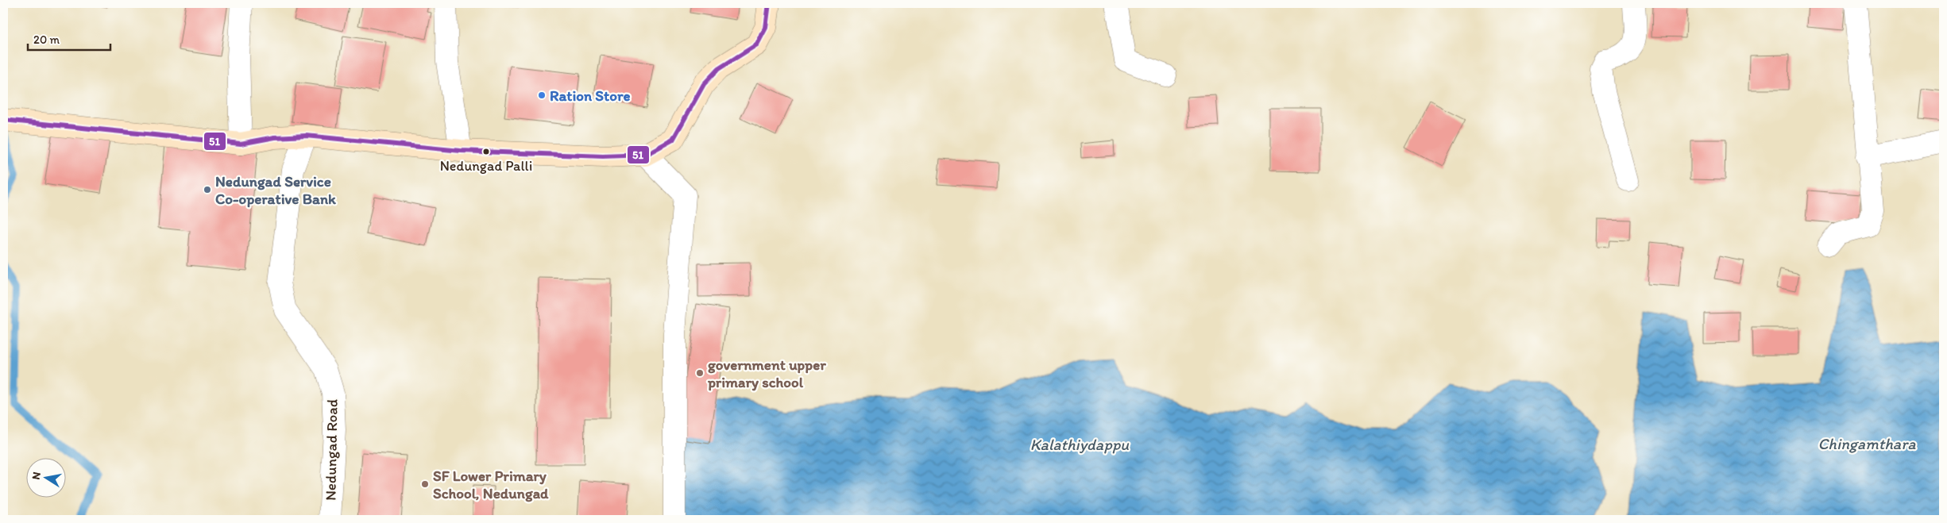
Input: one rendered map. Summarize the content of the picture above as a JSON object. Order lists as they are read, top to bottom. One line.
{"streets":{"street":["Nedungad Road"]},"water":["Chingamthara","Kalathiydappu"],"places":["Ration Store","Nedungad Palli","Nedungad Service Co-operative Bank","government upper primary school","SF Lower Primary School, Nedungad"],"lines":["transit line 51"],"scale_bar":"20 m","north":"left"}
